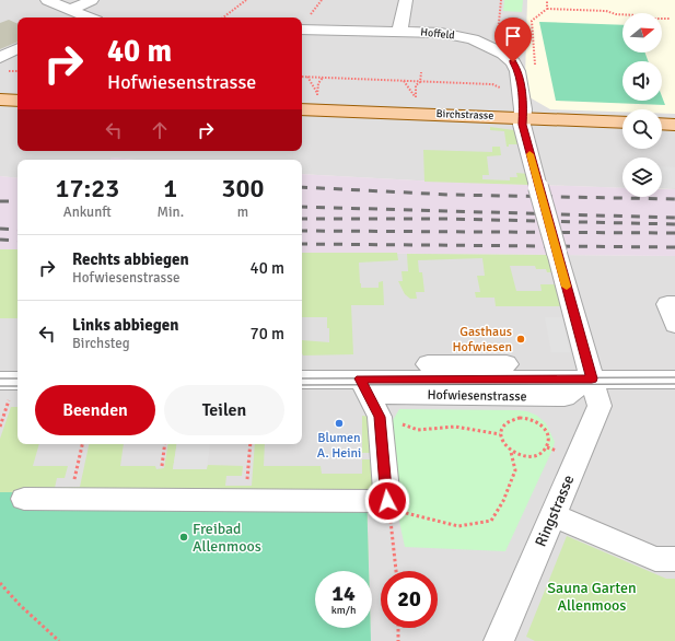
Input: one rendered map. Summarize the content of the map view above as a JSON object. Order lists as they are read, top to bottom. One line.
{"streets":{"main road":["Birchstrasse"],"street":["Hoffeld","Hofwiesenstrasse","Ringstrasse"]},"crossings":[["Hoffeld","Birchstrasse"],["Hoffeld","Ringstrasse"],["Hofwiesenstrasse","Ringstrasse"]],"parks":["Sauna Garten Allenmoos"],"places":["Gasthaus Hofwiesen","Blumen A. Heini","Freibad Allenmoos"],"north":"right","page":{"turn":["40 m","Hofwiesenstrasse"],"eta":["17:23","Ankunft","1","Min.","300","m"],"list":[{"name":"Rechts abbiegen","note":"Hofwiesenstrasse","value":"40 m"},{"name":"Links abbiegen","note":"Birchsteg","value":"70 m"}],"buttons":["Beenden","Teilen"],"speed":"14 km/h","limit":"20"}}
